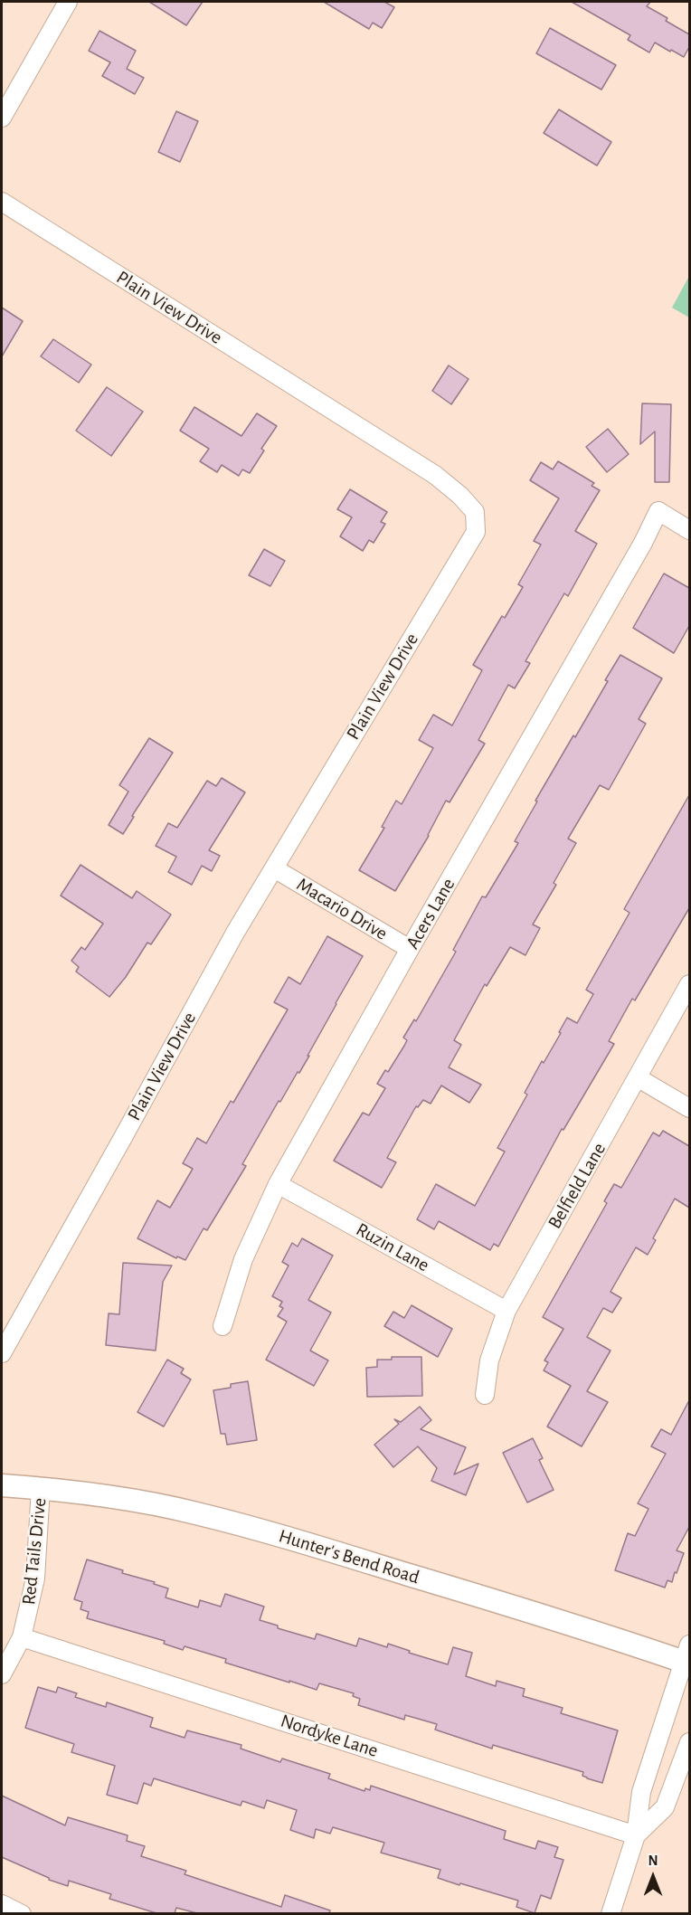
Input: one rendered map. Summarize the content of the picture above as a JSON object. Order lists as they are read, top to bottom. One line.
{"streets":{"street":["Plain View Drive","Macario Drive","Acers Lane","Belfield Lane","Ruzin Lane","Red Tails Drive","Hunter's Bend Road","Nordyke Lane"]},"crossings":[["Plain View Drive","Macario Drive"],["Macario Drive","Acers Lane"],["Acers Lane","Ruzin Lane"],["Belfield Lane","Ruzin Lane"],["Red Tails Drive","Hunter's Bend Road"],["Red Tails Drive","Nordyke Lane"]],"north":"top"}
